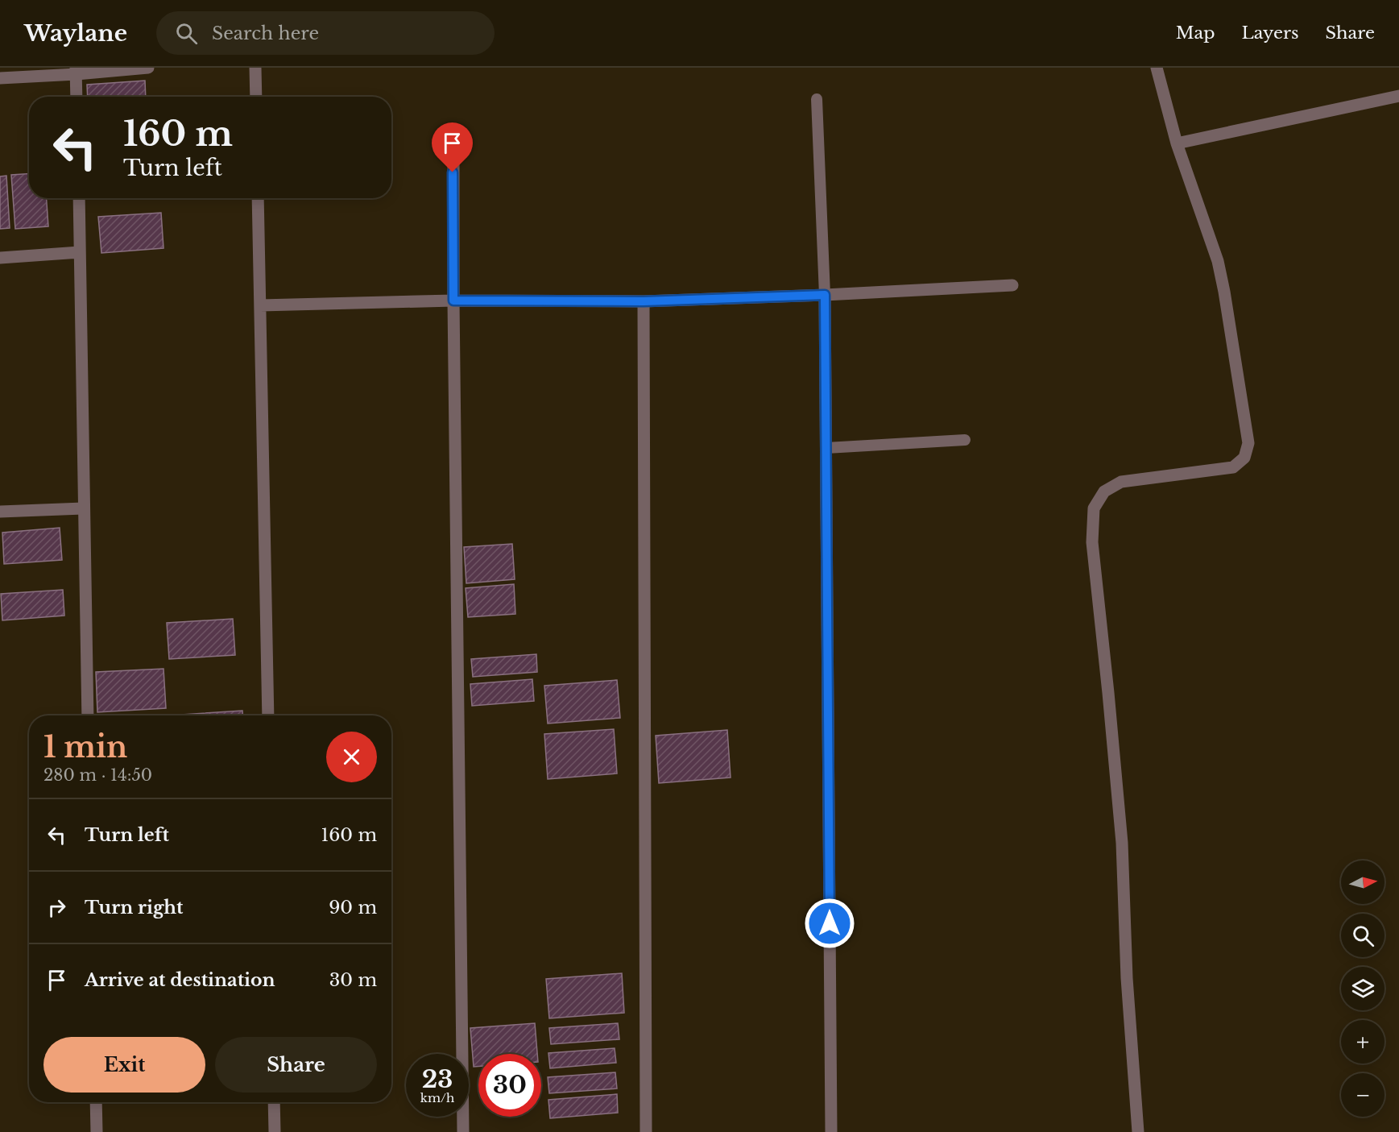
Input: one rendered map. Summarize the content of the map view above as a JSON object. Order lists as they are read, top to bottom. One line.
{"north":"right","page":{"header":"Waylane","search":"Search here","nav":["Map","Layers","Share"],"turn":["160 m","Turn left"],"heading":["1 min","280 m · 14:50"],"list":[{"name":"Turn left","value":"160 m"},{"name":"Turn right","value":"90 m"},{"name":"Arrive at destination","value":"30 m"}],"map_buttons":["+","−"],"buttons":["Exit","Share"],"speed":"23 km/h","limit":"30"}}
